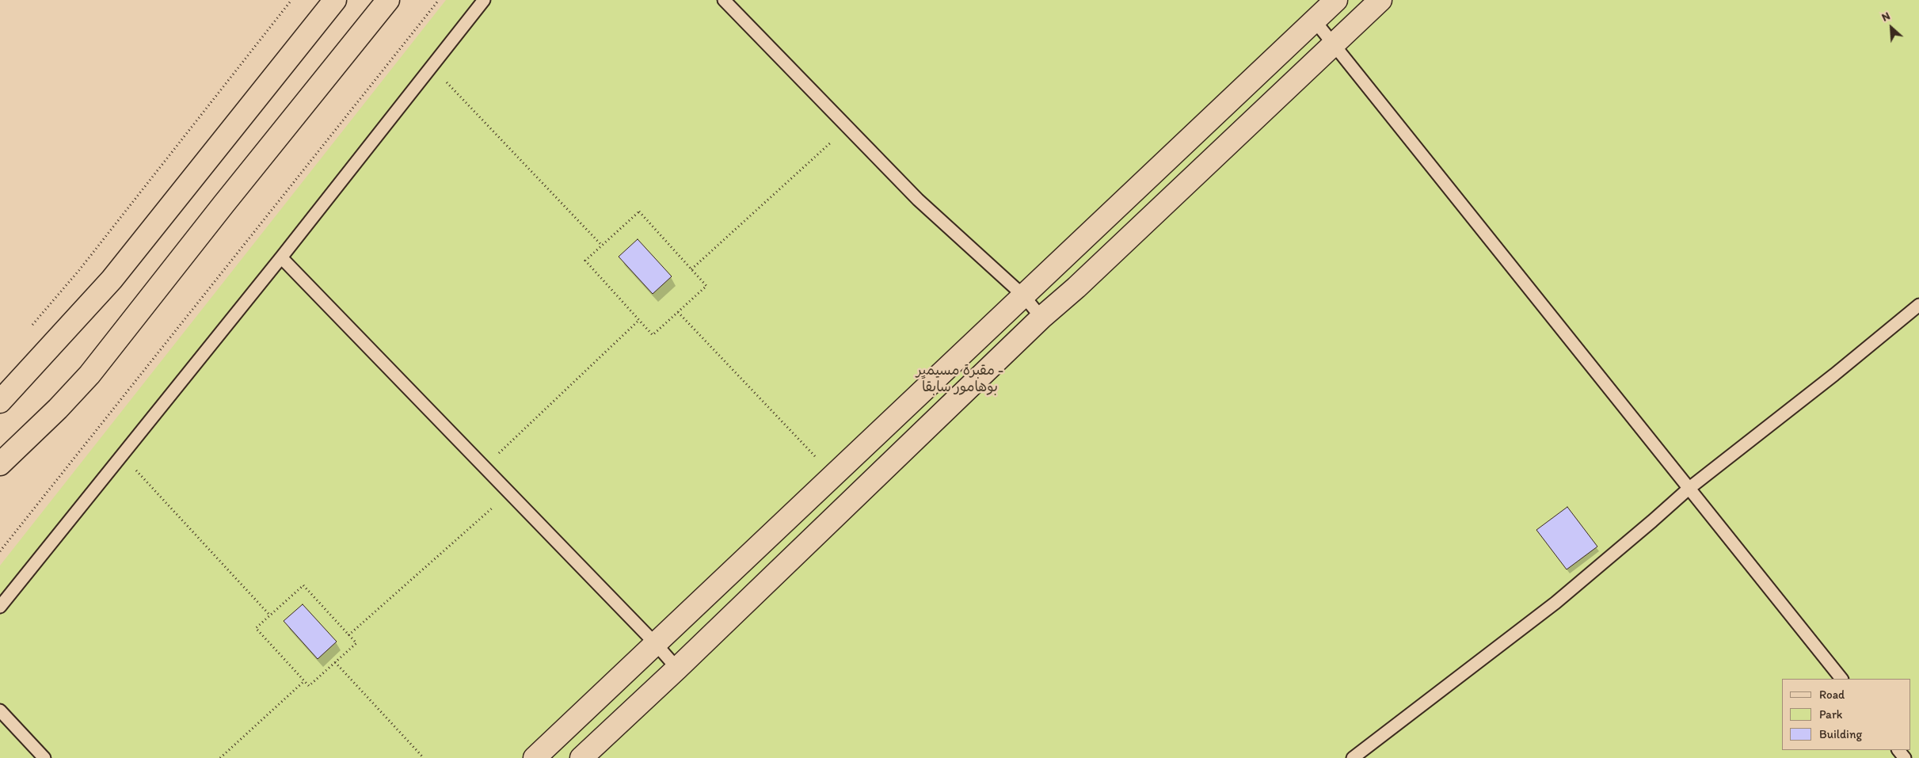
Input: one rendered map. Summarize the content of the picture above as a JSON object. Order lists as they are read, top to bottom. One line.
{"parks":["مقبرة مسيمير - بوهامور سابقاً"],"legend":["Road","Park","Building"],"north":"top left"}
